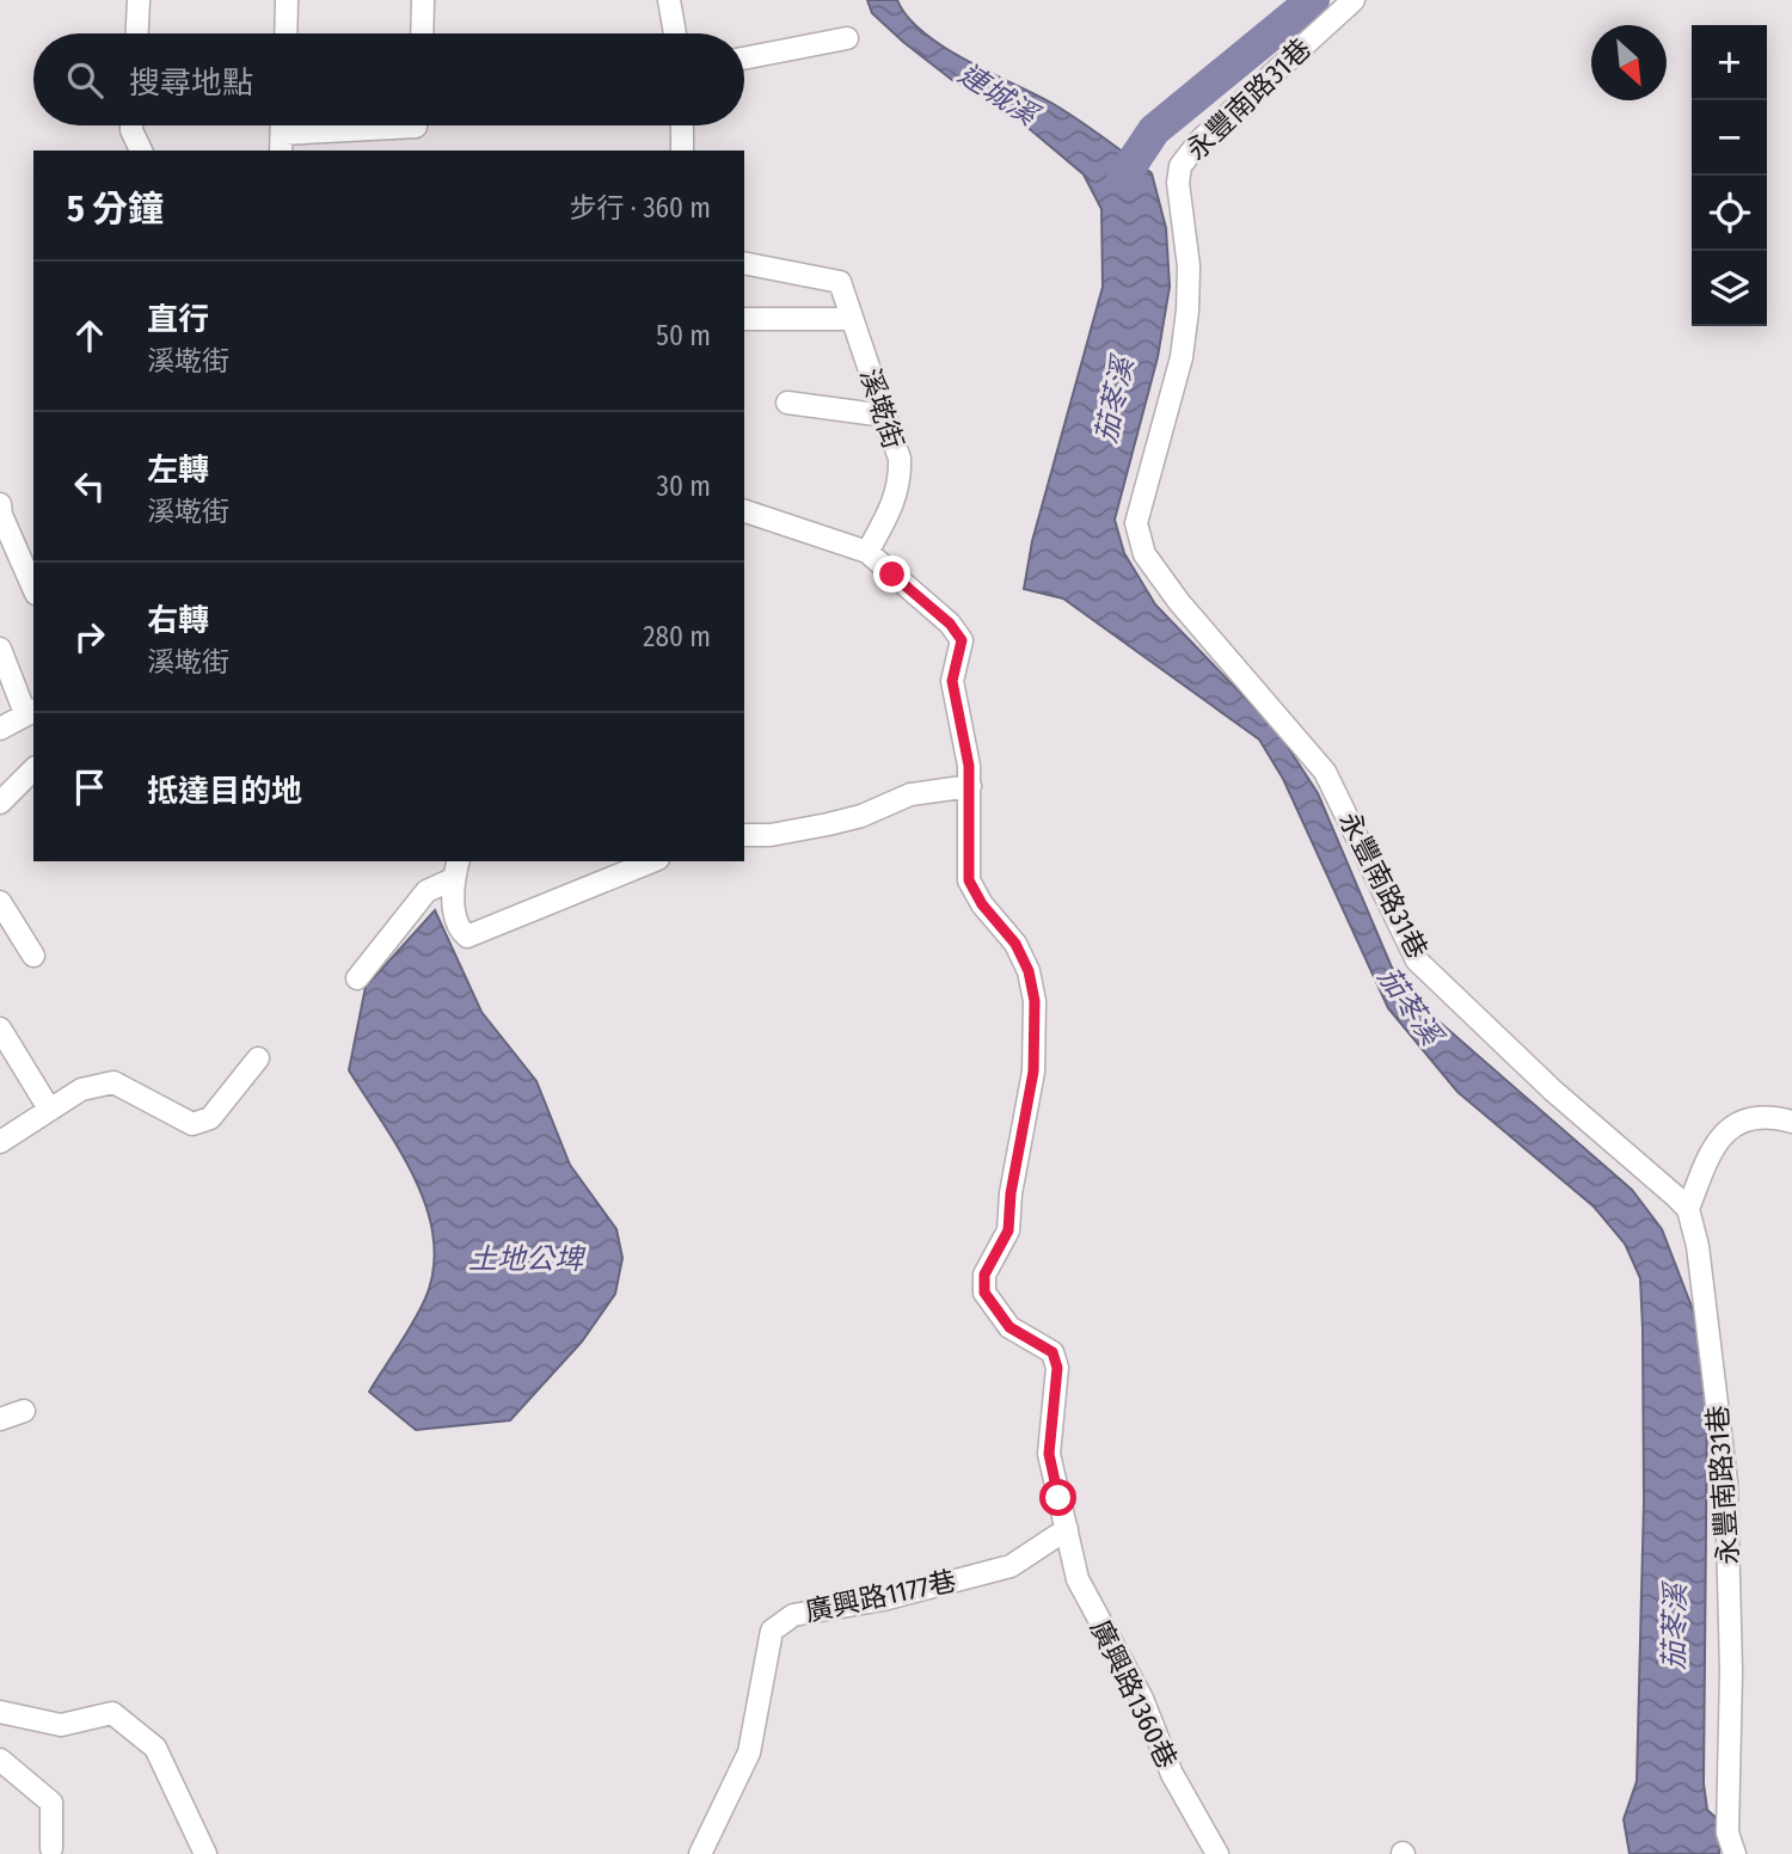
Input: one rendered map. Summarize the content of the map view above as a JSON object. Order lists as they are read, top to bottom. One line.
{"streets":{"lane":["永豐南路31巷","溪墘街","廣興路1177巷","廣興路1360巷"]},"crossings":[["廣興路1177巷","廣興路1360巷"]],"water":["連城溪","茄苳溪","土地公埤"],"north":"bottom right","page":{"map_buttons":["+","−"],"search":"搜尋地點","heading":["5 分鐘","步行 · 360 m"],"list":[["直行","溪墘街","50 m"],["左轉","溪墘街","30 m"],["右轉","溪墘街","280 m"],"抵達目的地"]}}
